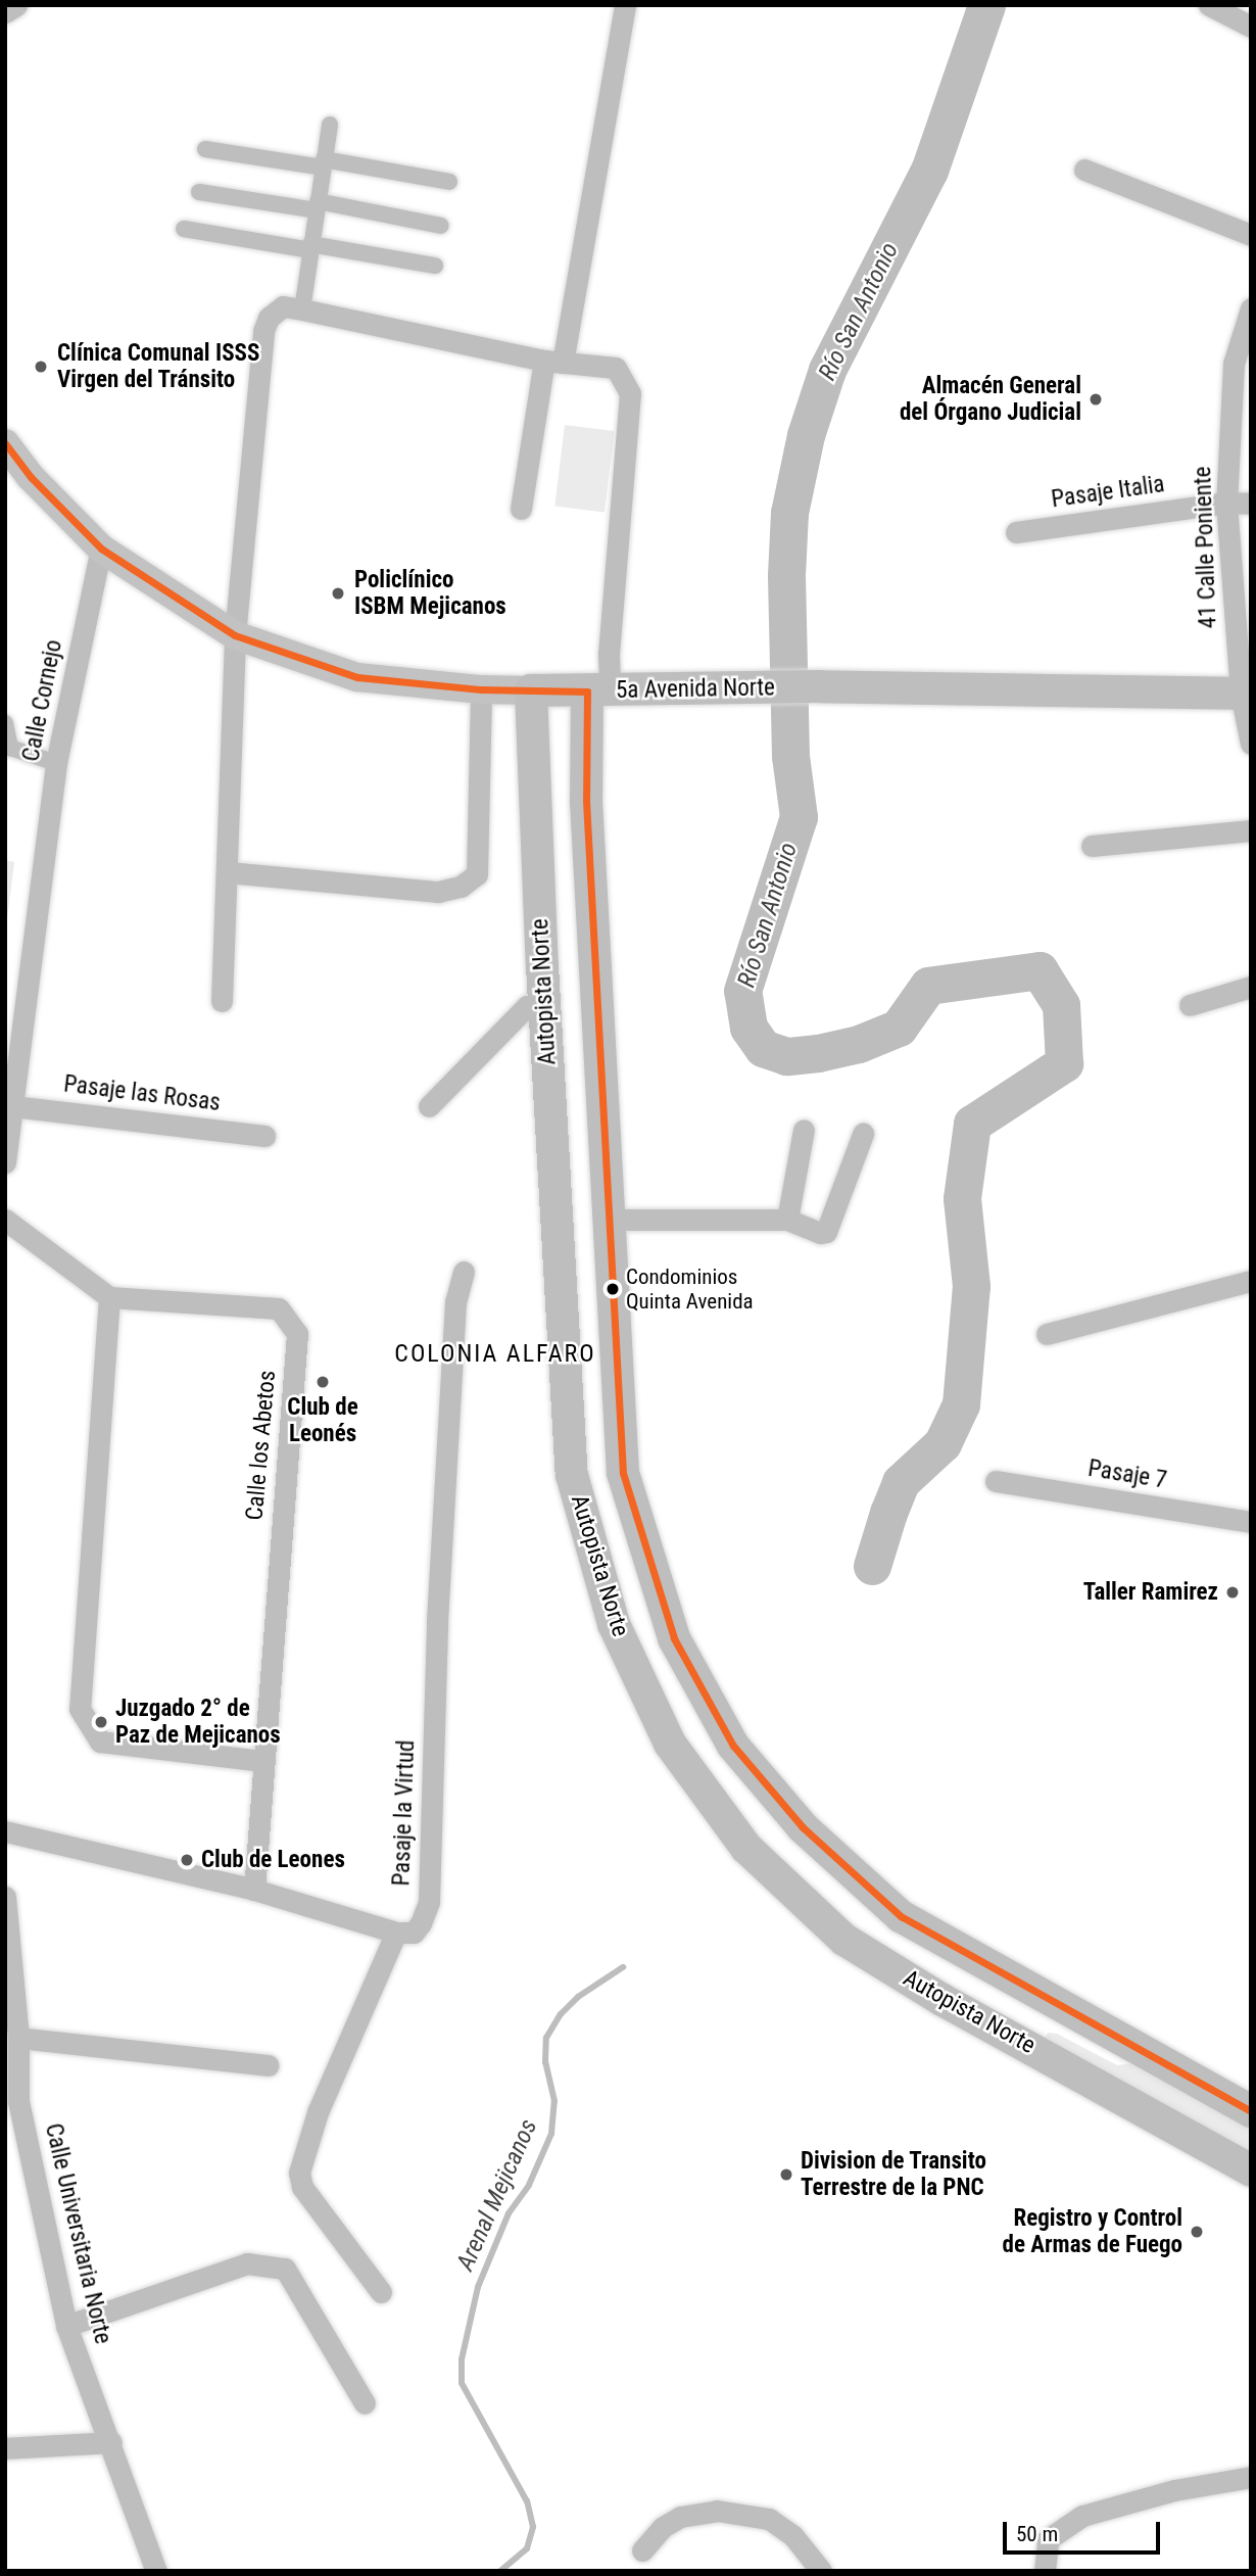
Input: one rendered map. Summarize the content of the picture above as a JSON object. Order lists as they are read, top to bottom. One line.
{"streets":{"main road":["5a Avenida Norte","Autopista Norte"],"street":["Pasaje Italia","41 Calle Poniente","Calle Cornejo","Pasaje las Rosas","Calle los Abetos","Pasaje 7","Pasaje la Virtud","Calle Universitaria Norte"]},"crossings":[["Pasaje Italia","41 Calle Poniente"],["41 Calle Poniente","5a Avenida Norte"],["5a Avenida Norte","Calle Cornejo"],["5a Avenida Norte","Autopista Norte"],["Calle Cornejo","Pasaje las Rosas"]],"districts":["COLONIA ALFARO"],"water":["Río San Antonio","Arenal Mejicanos"],"places":["Clínica Comunal ISSS Virgen del Tránsito","Almacén General del Órgano Judicial","Policlínico ISBM Mejicanos","Condominios Quinta Avenida","Club de Leonés","Taller Ramirez","Juzgado 2° de Paz de Mejicanos","Club de Leones","Division de Transito Terrestre de la PNC","Registro y Control de Armas de Fuego"],"scale_bar":"50 m"}
